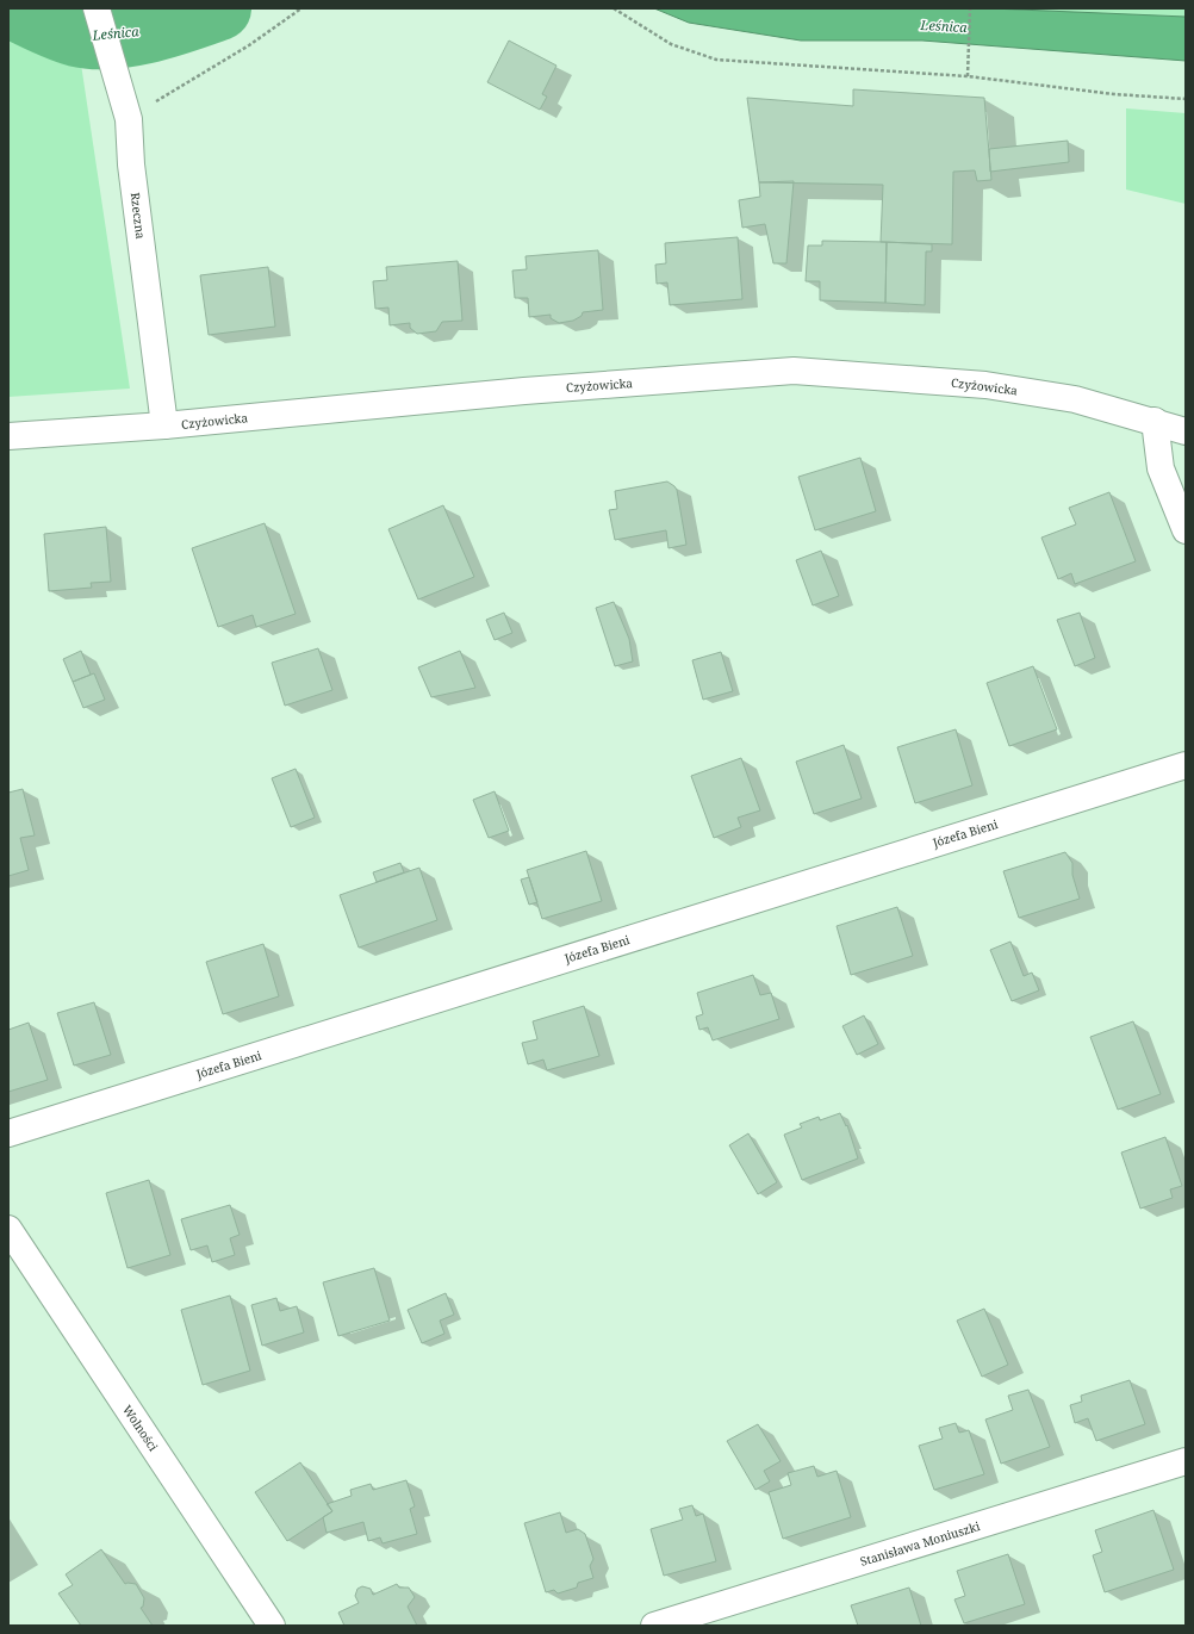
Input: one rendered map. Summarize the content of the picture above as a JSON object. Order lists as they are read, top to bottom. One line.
{"streets":{"street":["Rzeczna","Czyżowicka","Józefa Bieni","Wolności","Stanisława Moniuszki"]},"crossings":[["Rzeczna","Czyżowicka"]],"water":["Leśnica"]}
